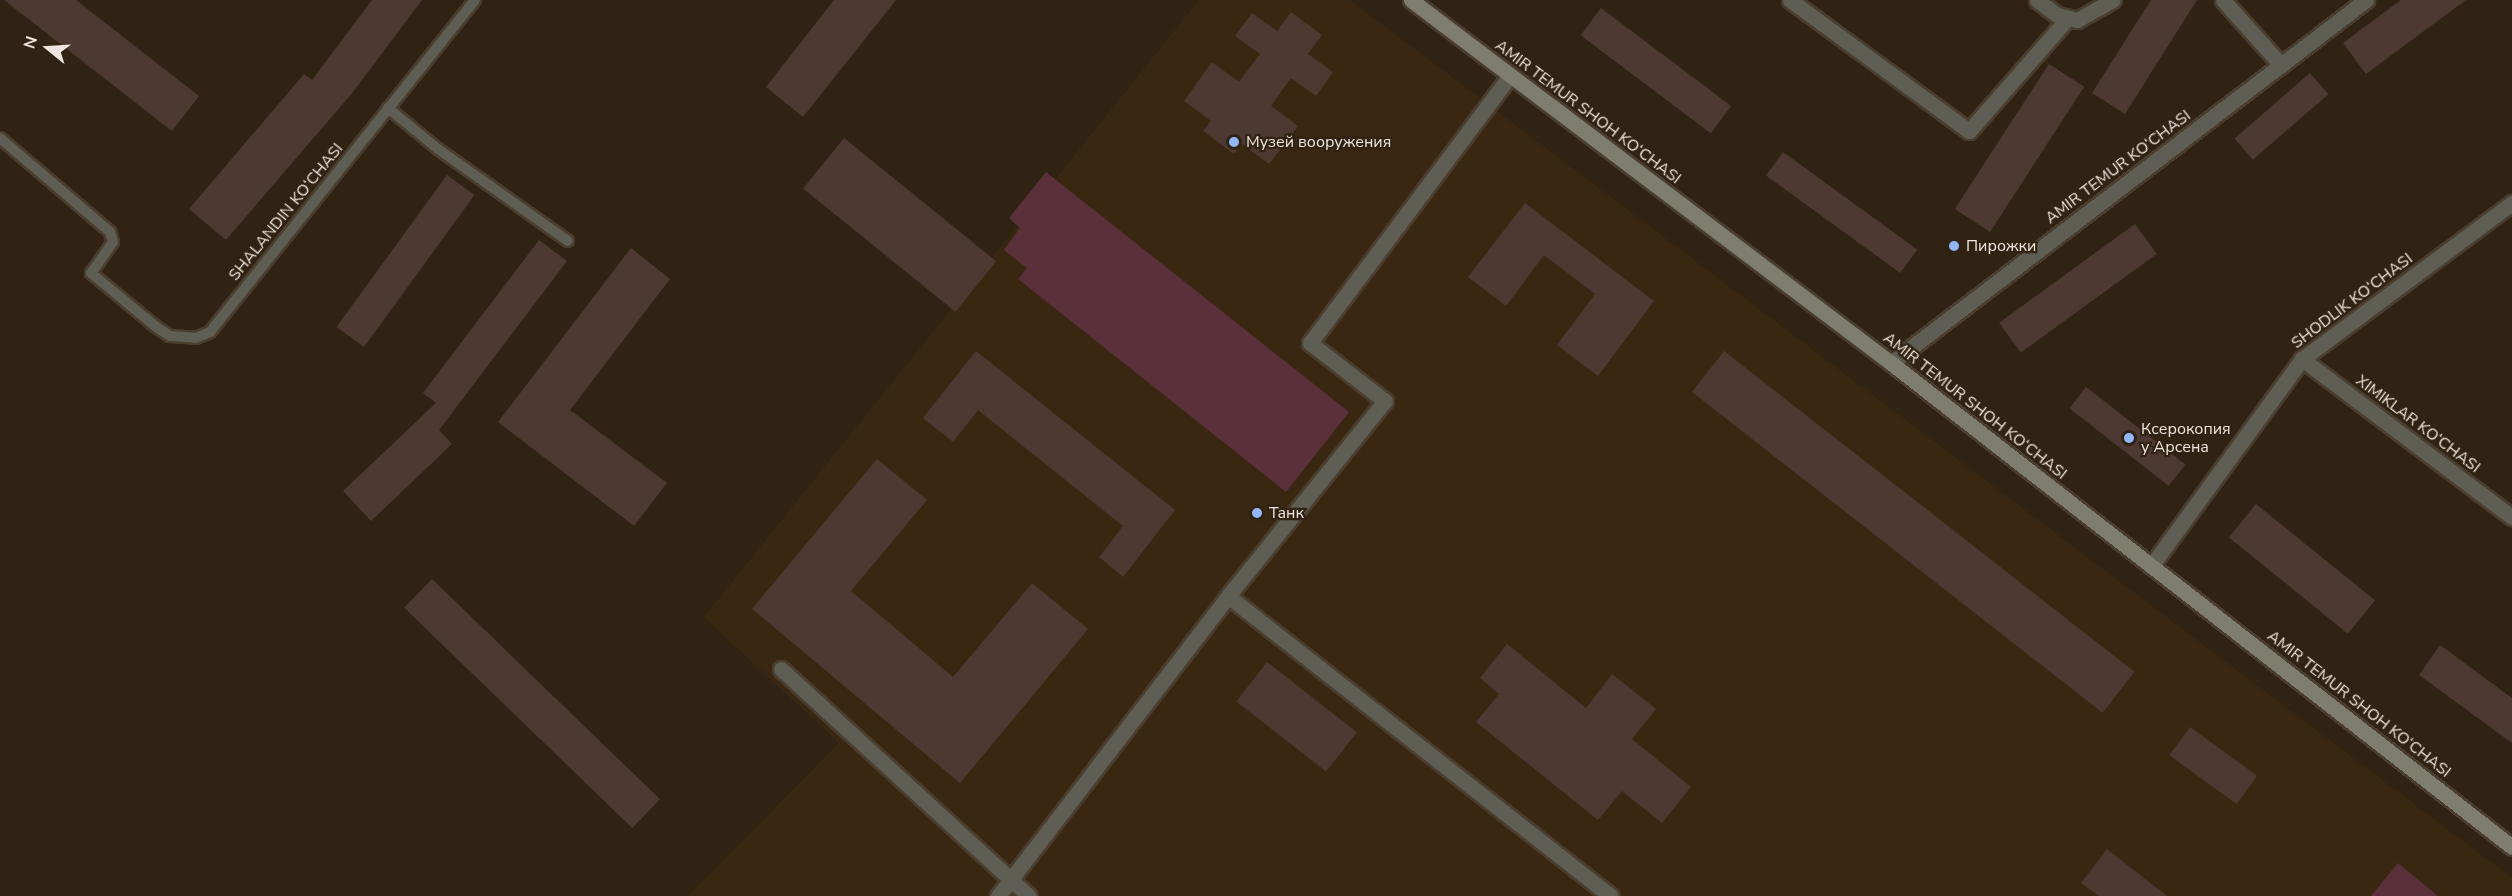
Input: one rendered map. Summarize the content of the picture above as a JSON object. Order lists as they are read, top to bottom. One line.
{"streets":{"main road":["AMIR TEMUR SHOH KO‘CHASI"],"street":["AMIR TEMUR KO‘CHASI","SHODLIK KO‘CHASI","XIMIKLAR KO‘CHASI"],"lane":["SHALANDIN KO‘CHASI"]},"crossings":[["AMIR TEMUR SHOH KO‘CHASI","AMIR TEMUR KO‘CHASI"],["AMIR TEMUR SHOH KO‘CHASI","SHODLIK KO‘CHASI"],["SHODLIK KO‘CHASI","XIMIKLAR KO‘CHASI"]],"places":["Музей вооружения","Пирожки","Ксерокопия у Арсена","Танк"],"north":"left"}
